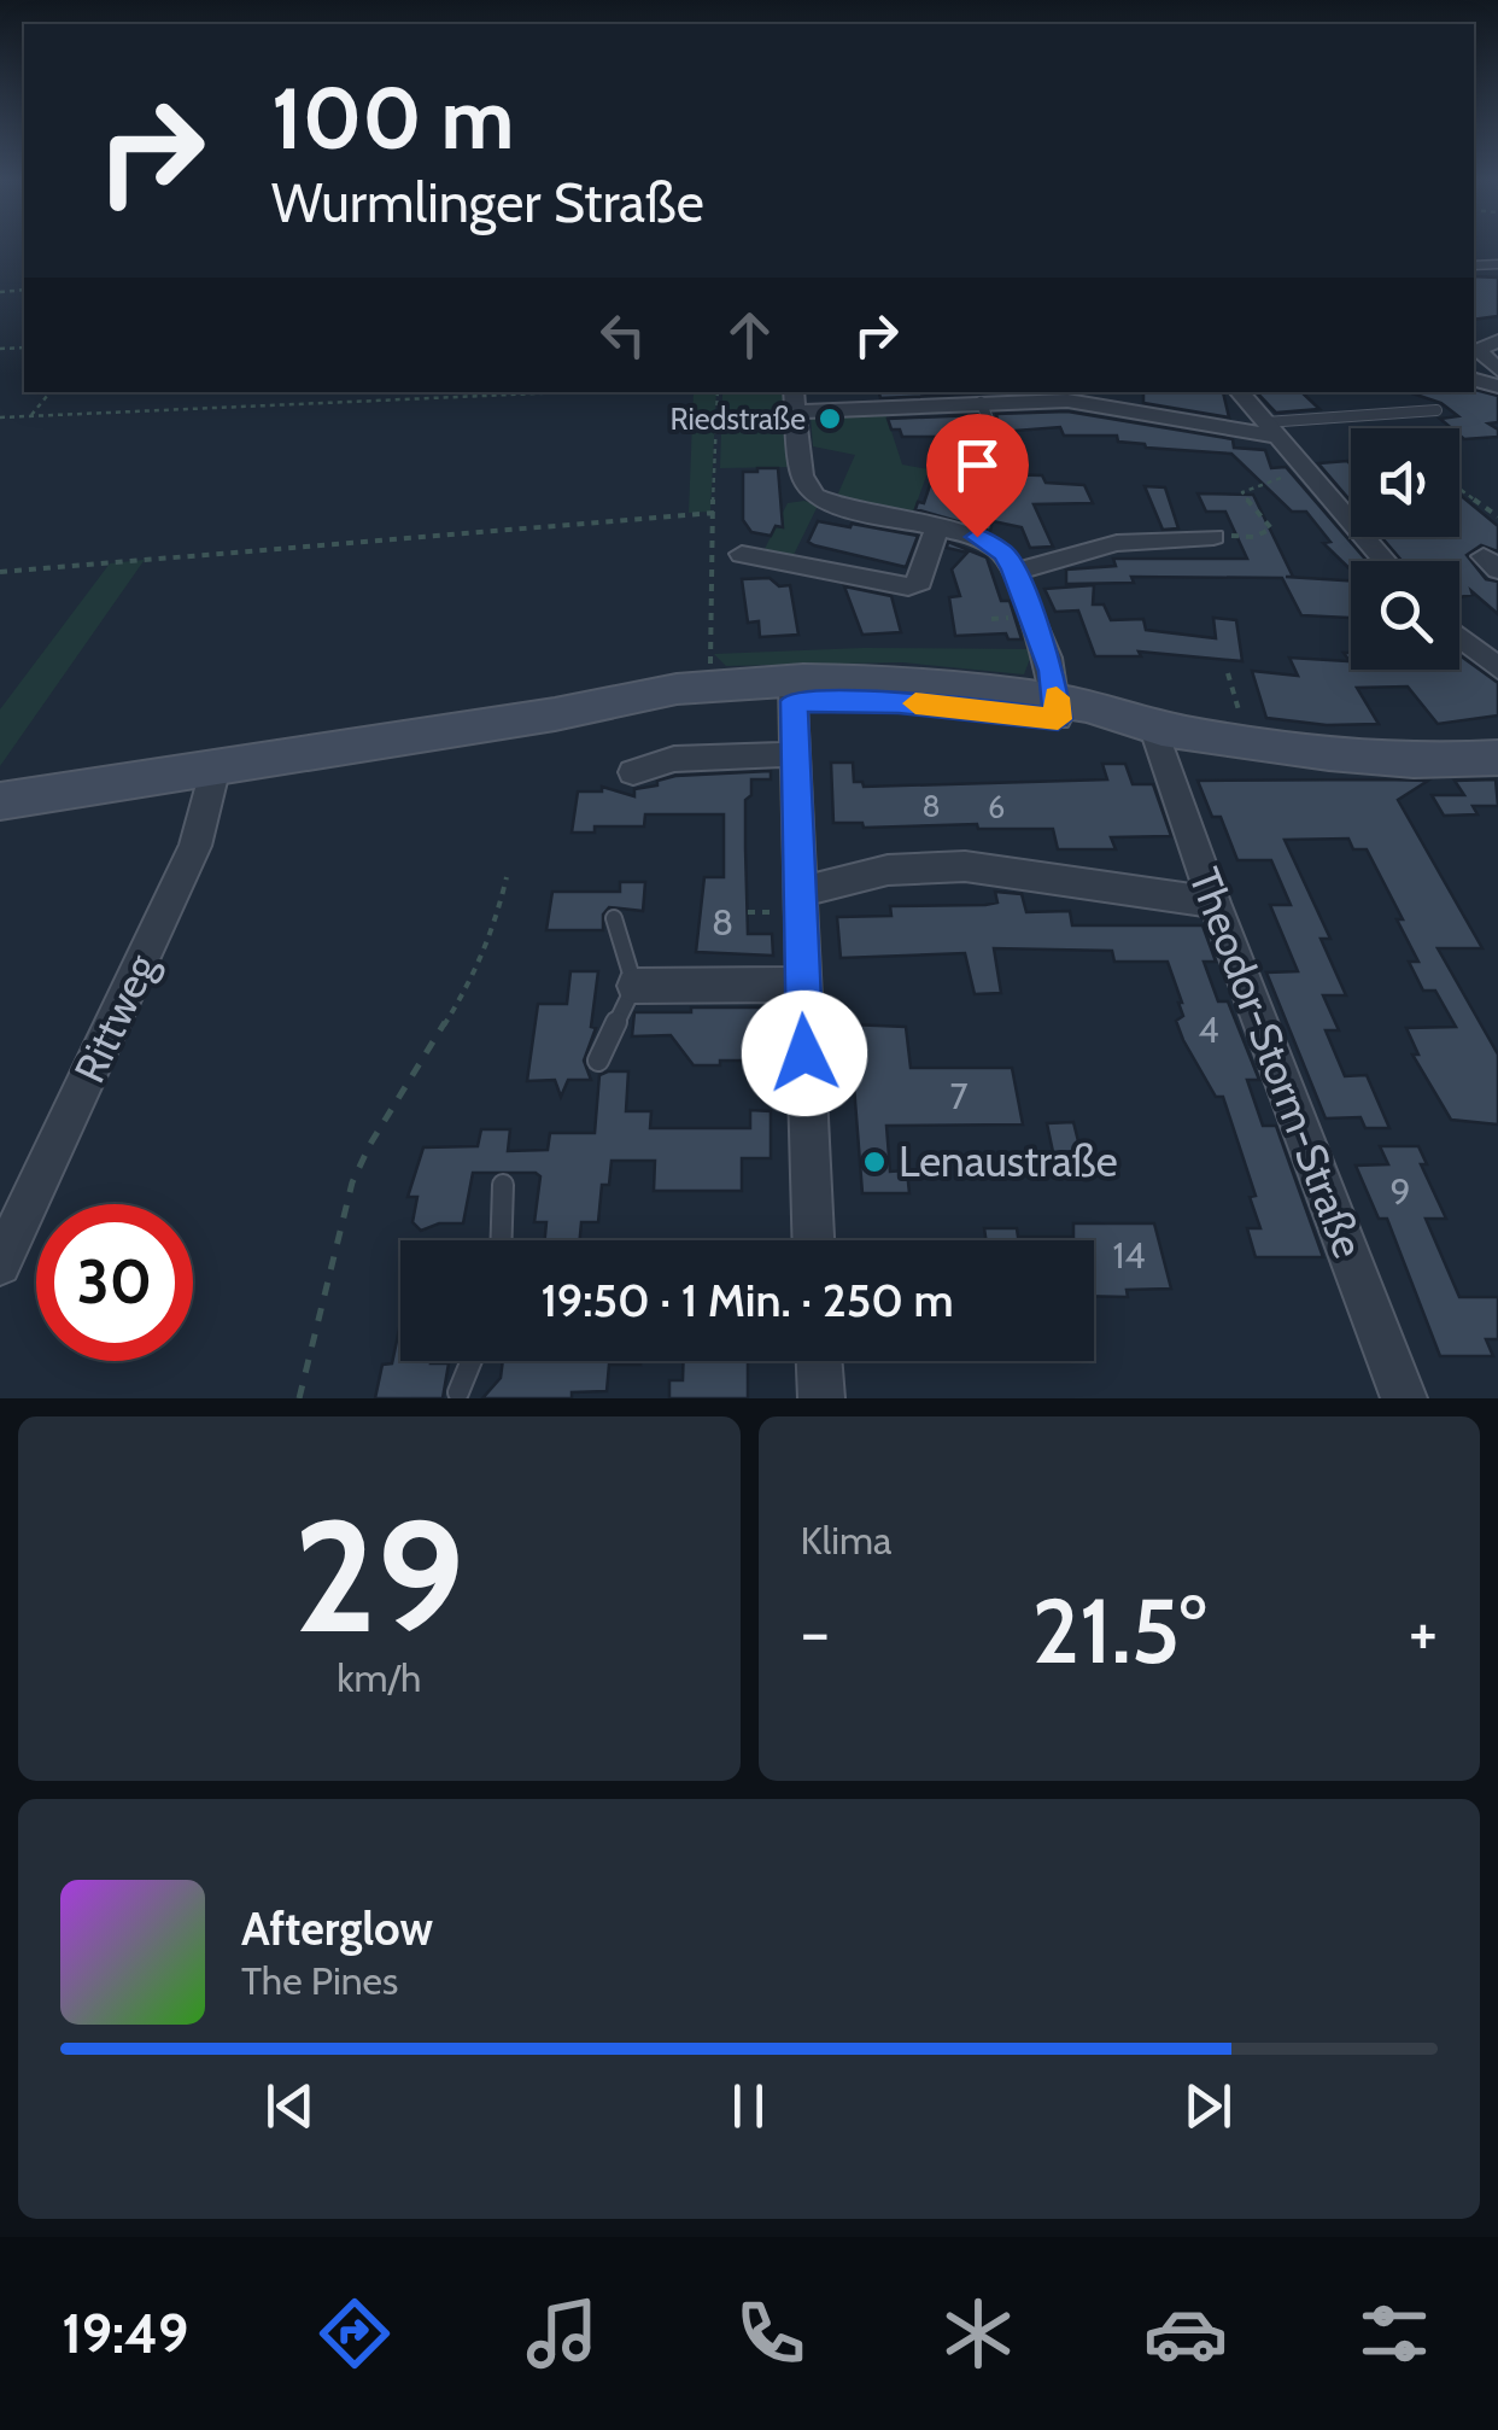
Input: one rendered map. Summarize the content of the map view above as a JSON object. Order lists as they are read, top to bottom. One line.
{"streets":{"street":["Rittweg","Theodor-Storm-Straße"]},"places":["Riedstraße","Lenaustraße"],"house_numbers":["8","6","8","4","7","9","14"],"page":{"turn":["100 m","Wurmlinger Straße"],"limit":"30","trip":"19:50 · 1 Min. · 250 m","tile":[["29","km/h"],"Klima"],"heat":["−","21.5°","+"],"song":["Afterglow","The Pines"],"tabs":"19:49"}}
